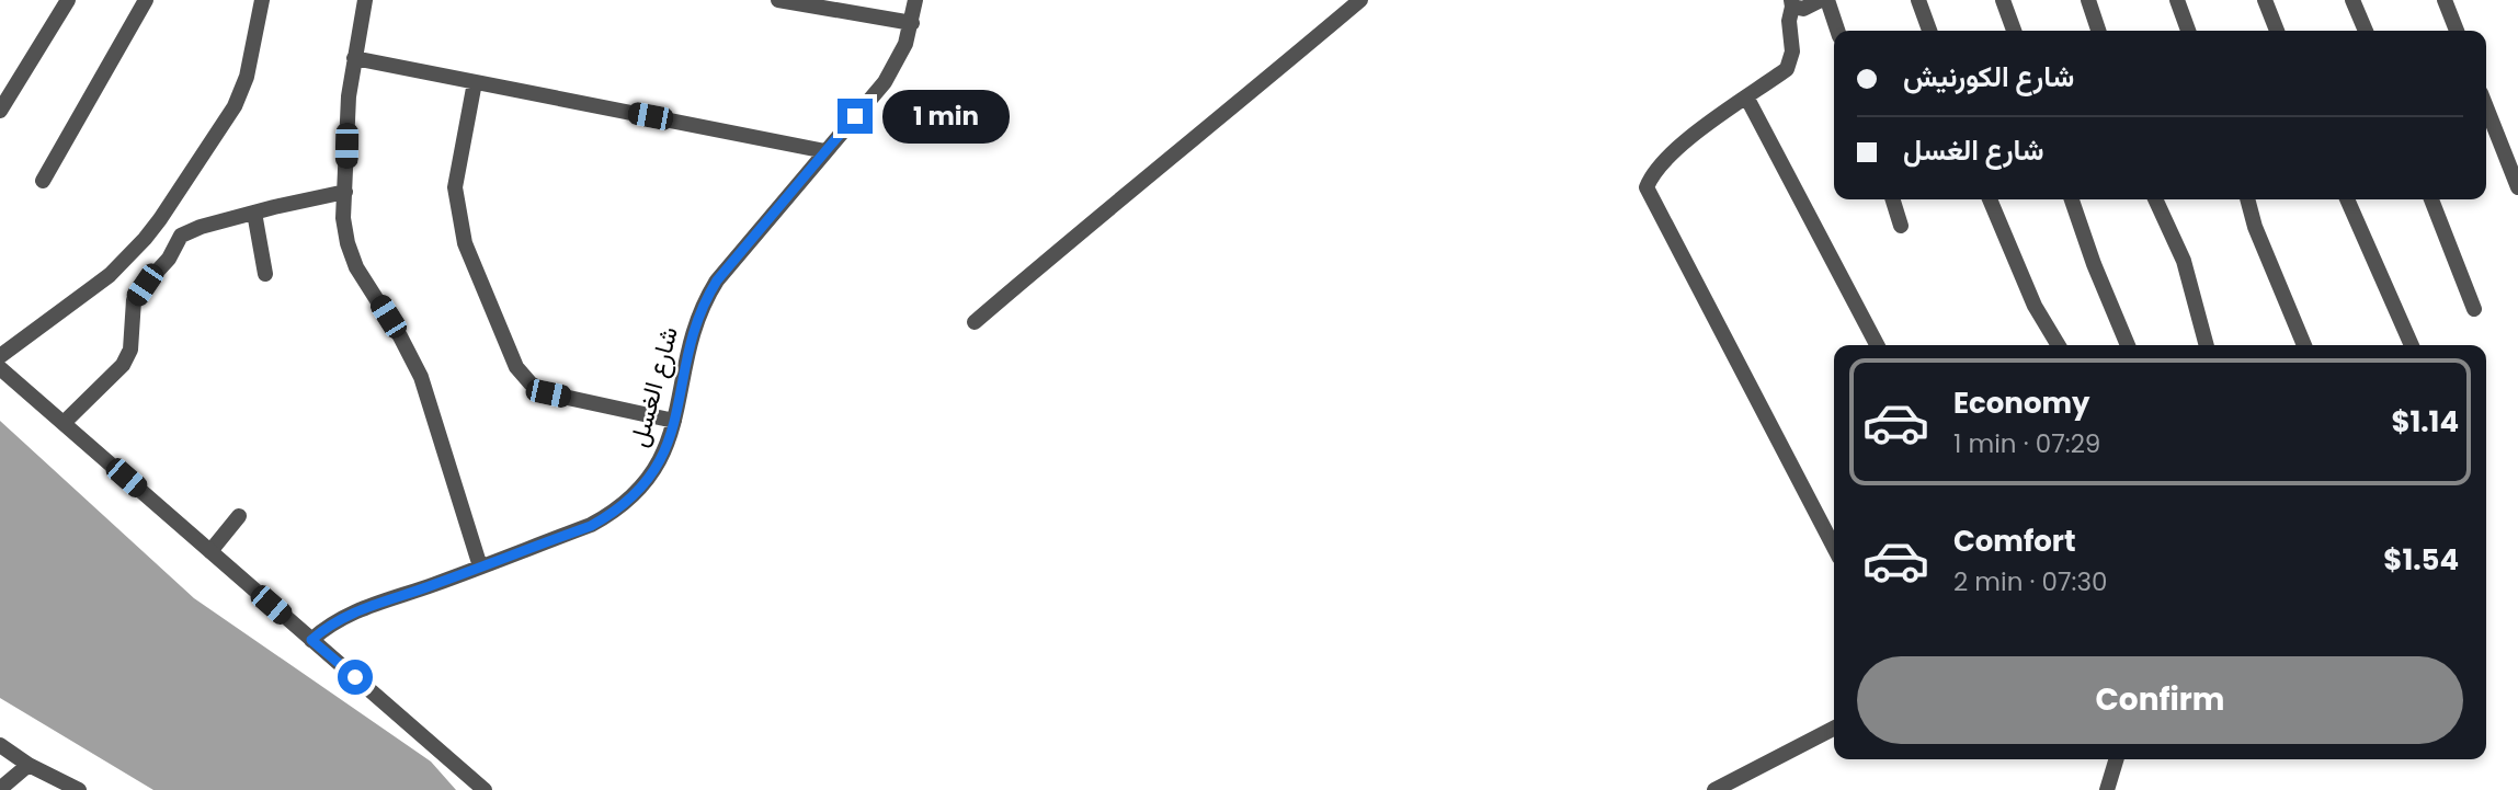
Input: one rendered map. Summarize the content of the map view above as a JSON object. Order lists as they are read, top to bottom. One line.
{"streets":{"street":["شارع الغسل"]},"page":{"banner":["شارع الكورنيش","شارع الغسل"],"bubble":"1 min","list":[{"name":"Economy","note":"1 min · 07:29","value":"$1.14"},{"name":"Comfort","note":"2 min · 07:30","value":"$1.54"}],"buttons":"Confirm"}}
